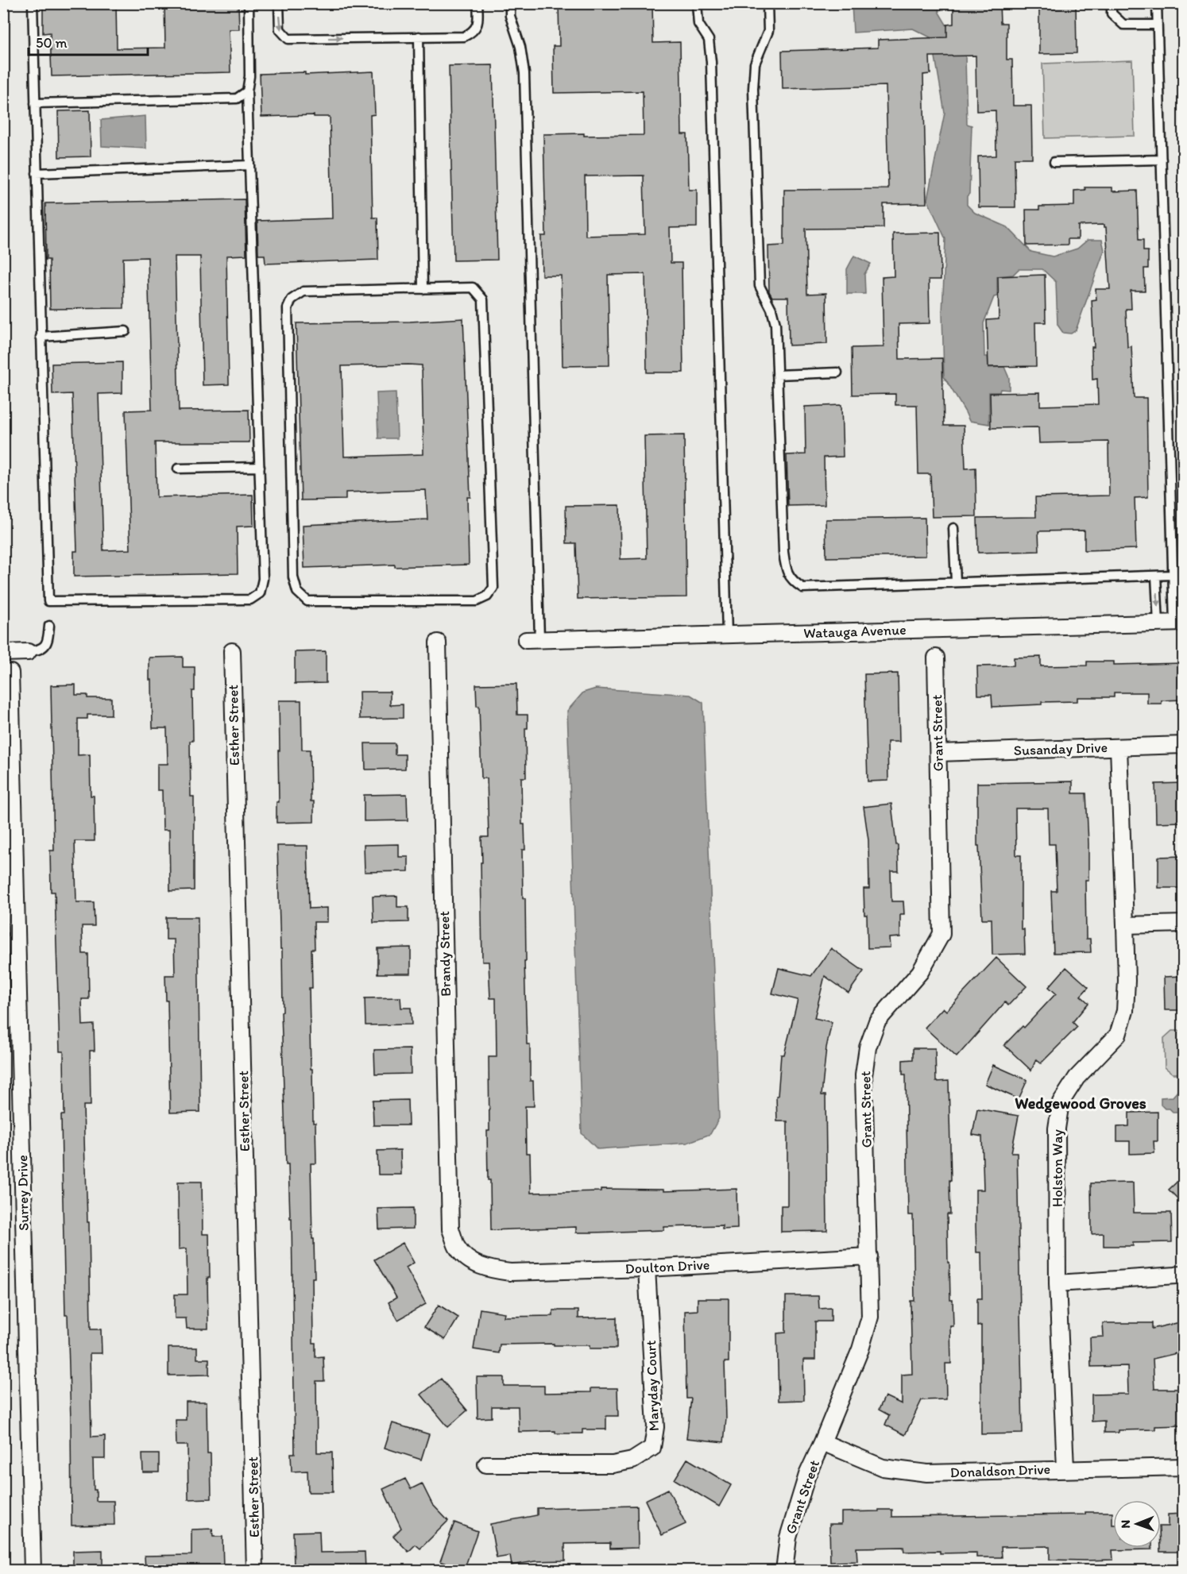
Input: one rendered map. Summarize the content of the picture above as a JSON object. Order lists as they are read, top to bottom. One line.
{"streets":{"street":["Watauga Avenue","Esther Street","Grant Street","Susanday Drive","Brandy Street","Holston Way","Surrey Drive","Doulton Drive","Maryday Court","Donaldson Drive"]},"crossings":[["Grant Street","Susanday Drive"],["Grant Street","Doulton Drive"],["Grant Street","Donaldson Drive"],["Susanday Drive","Holston Way"],["Brandy Street","Doulton Drive"],["Holston Way","Donaldson Drive"],["Doulton Drive","Maryday Court"]],"districts":["Wedgewood Groves"],"scale_bar":"50 m","north":"left"}
